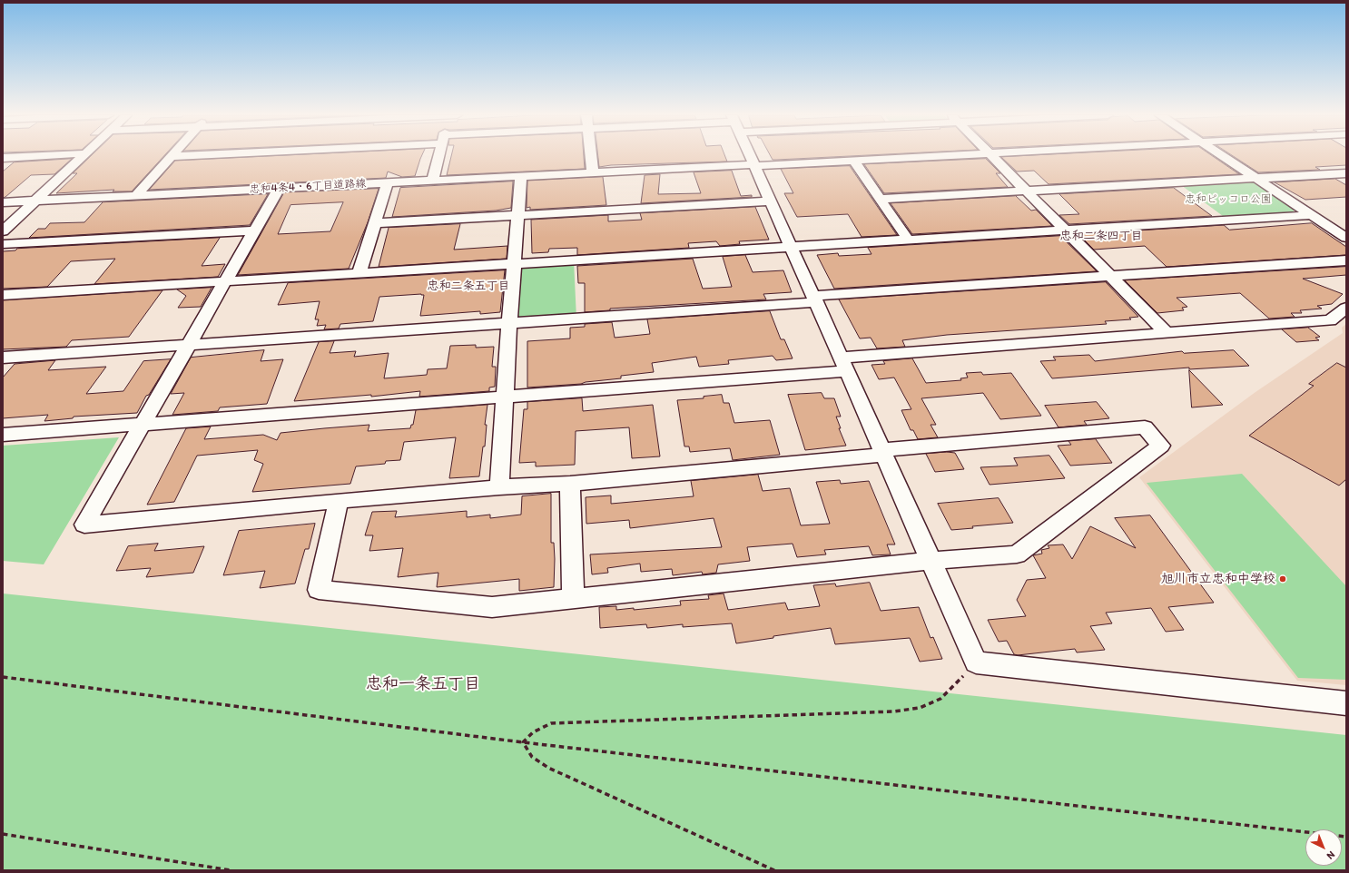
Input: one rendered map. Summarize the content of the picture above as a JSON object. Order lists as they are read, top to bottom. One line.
{"streets":{"street":["忠和4条4・6丁目道路線"]},"districts":["忠和二条四丁目","忠和二条五丁目","忠和一条五丁目"],"parks":["忠和ピッコロ公園"],"places":["旭川市立忠和中学校"],"north":"bottom right"}
